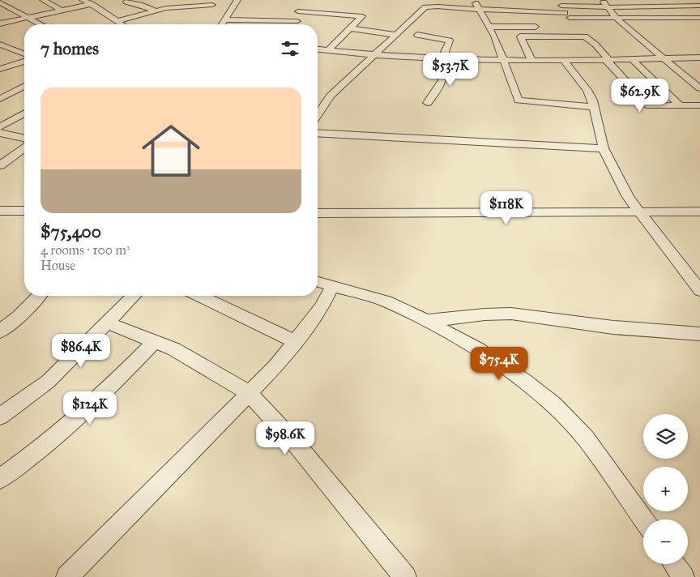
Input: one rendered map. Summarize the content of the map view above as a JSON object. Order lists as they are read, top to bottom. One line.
{"page":{"heading":"7 homes","price":["$53.7K","$62.9K","$118K","$86.4K","$75.4K","$124K","$98.6K"],"list":[{"name":"$75,400","note":"4 rooms · 100 m² · House"}],"map_buttons":["+","−"]}}
